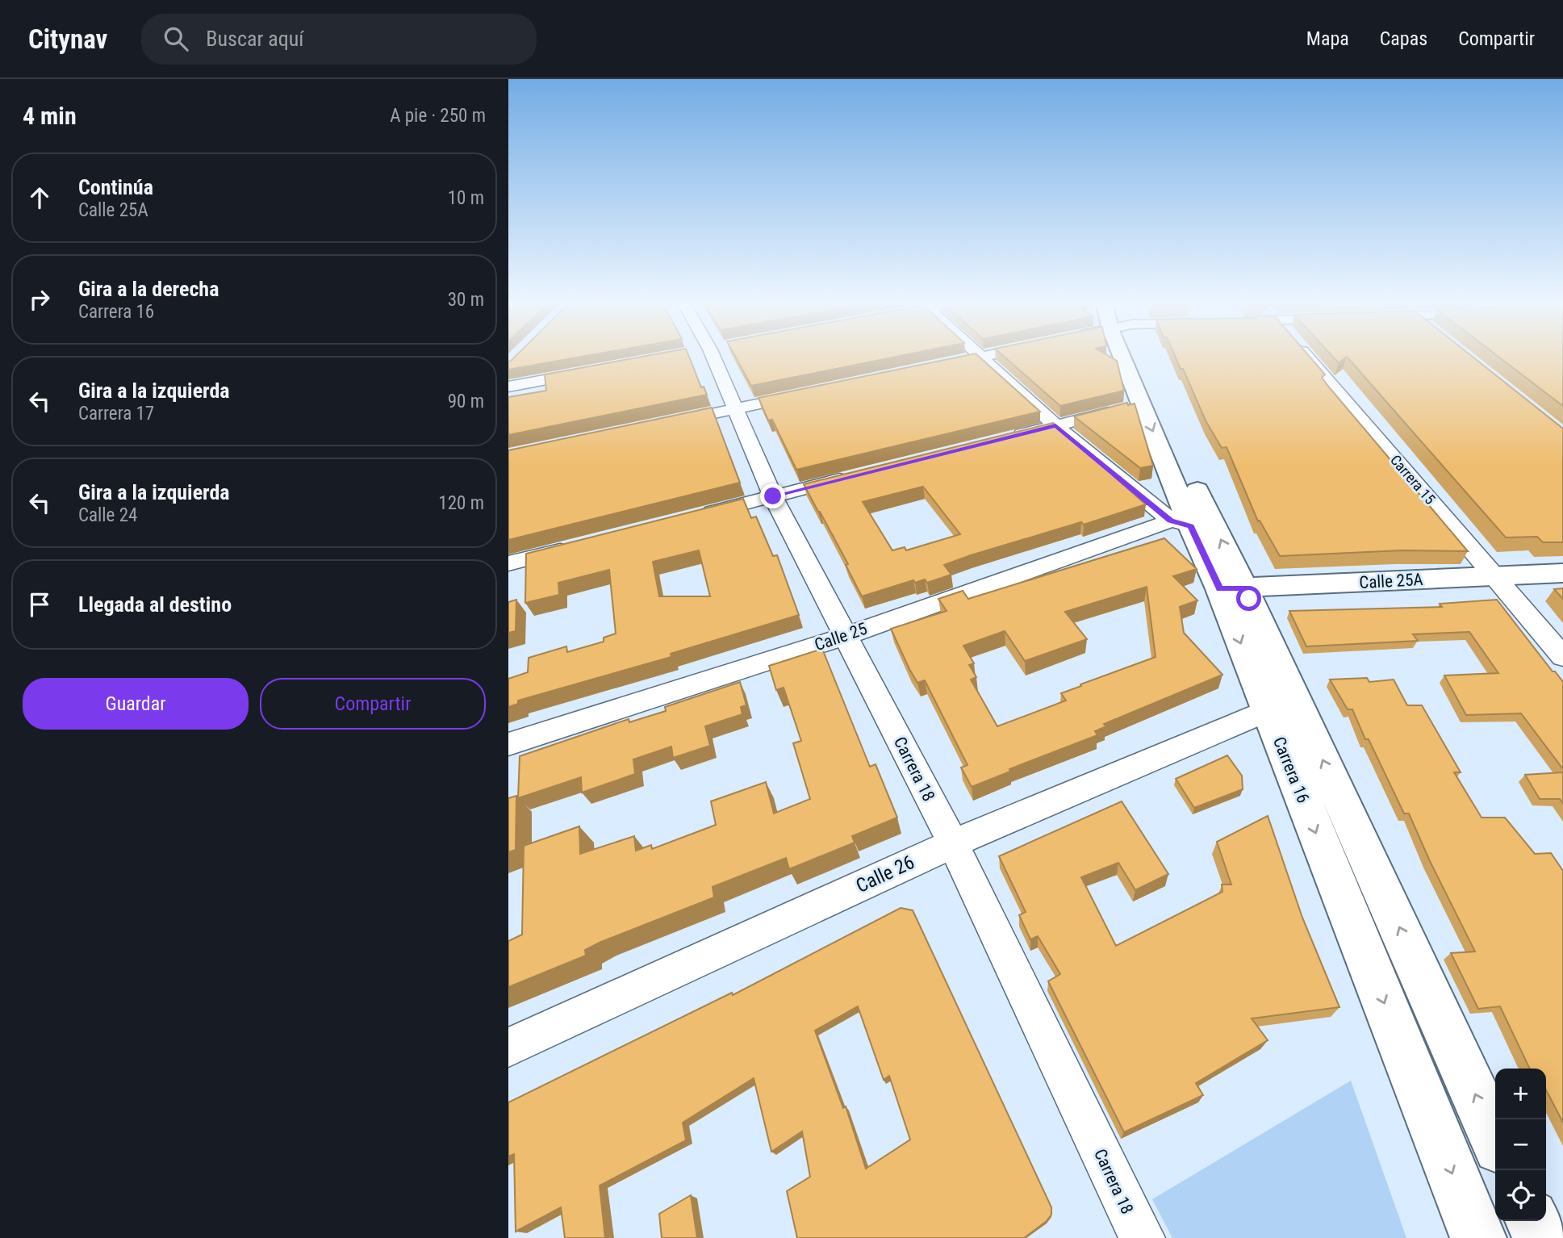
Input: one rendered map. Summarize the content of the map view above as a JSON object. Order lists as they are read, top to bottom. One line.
{"streets":{"street":["Carrera 15","Calle 25A","Calle 25","Carrera 18","Carrera 16","Calle 26"]},"crossings":[["Carrera 15","Calle 25A"],["Calle 25A","Carrera 16"],["Calle 25","Carrera 18"],["Calle 25","Carrera 16"],["Carrera 18","Calle 26"],["Carrera 16","Calle 26"]],"page":{"header":"Citynav","search":"Buscar aquí","nav":["Mapa","Capas","Compartir"],"heading":["4 min","A pie · 250 m"],"list":[["Continúa","Calle 25A","10 m"],["Gira a la derecha","Carrera 16","30 m"],["Gira a la izquierda","Carrera 17","90 m"],["Gira a la izquierda","Calle 24","120 m"],"Llegada al destino"],"buttons":["Guardar","Compartir"],"map_buttons":["+","−"]}}
